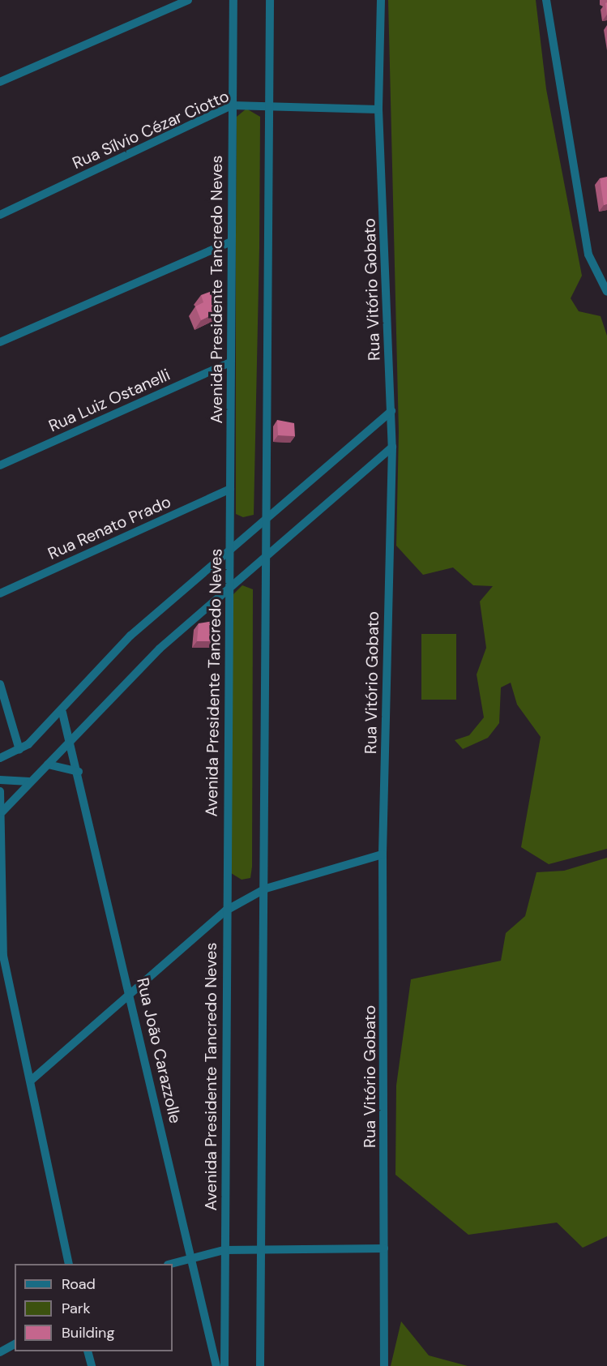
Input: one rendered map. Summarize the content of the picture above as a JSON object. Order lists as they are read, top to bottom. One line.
{"streets":{"street":["Rua Sílvio Cézar Ciotto","Avenida Presidente Tancredo Neves","Rua Vitório Gobato","Rua Luiz Ostanelli","Rua Renato Prado","Rua João Carazzolle"]},"crossings":[["Rua Sílvio Cézar Ciotto","Avenida Presidente Tancredo Neves"],["Rua Sílvio Cézar Ciotto","Rua Vitório Gobato"],["Avenida Presidente Tancredo Neves","Rua Luiz Ostanelli"],["Avenida Presidente Tancredo Neves","Rua Renato Prado"]],"legend":["Road","Park","Building"]}
